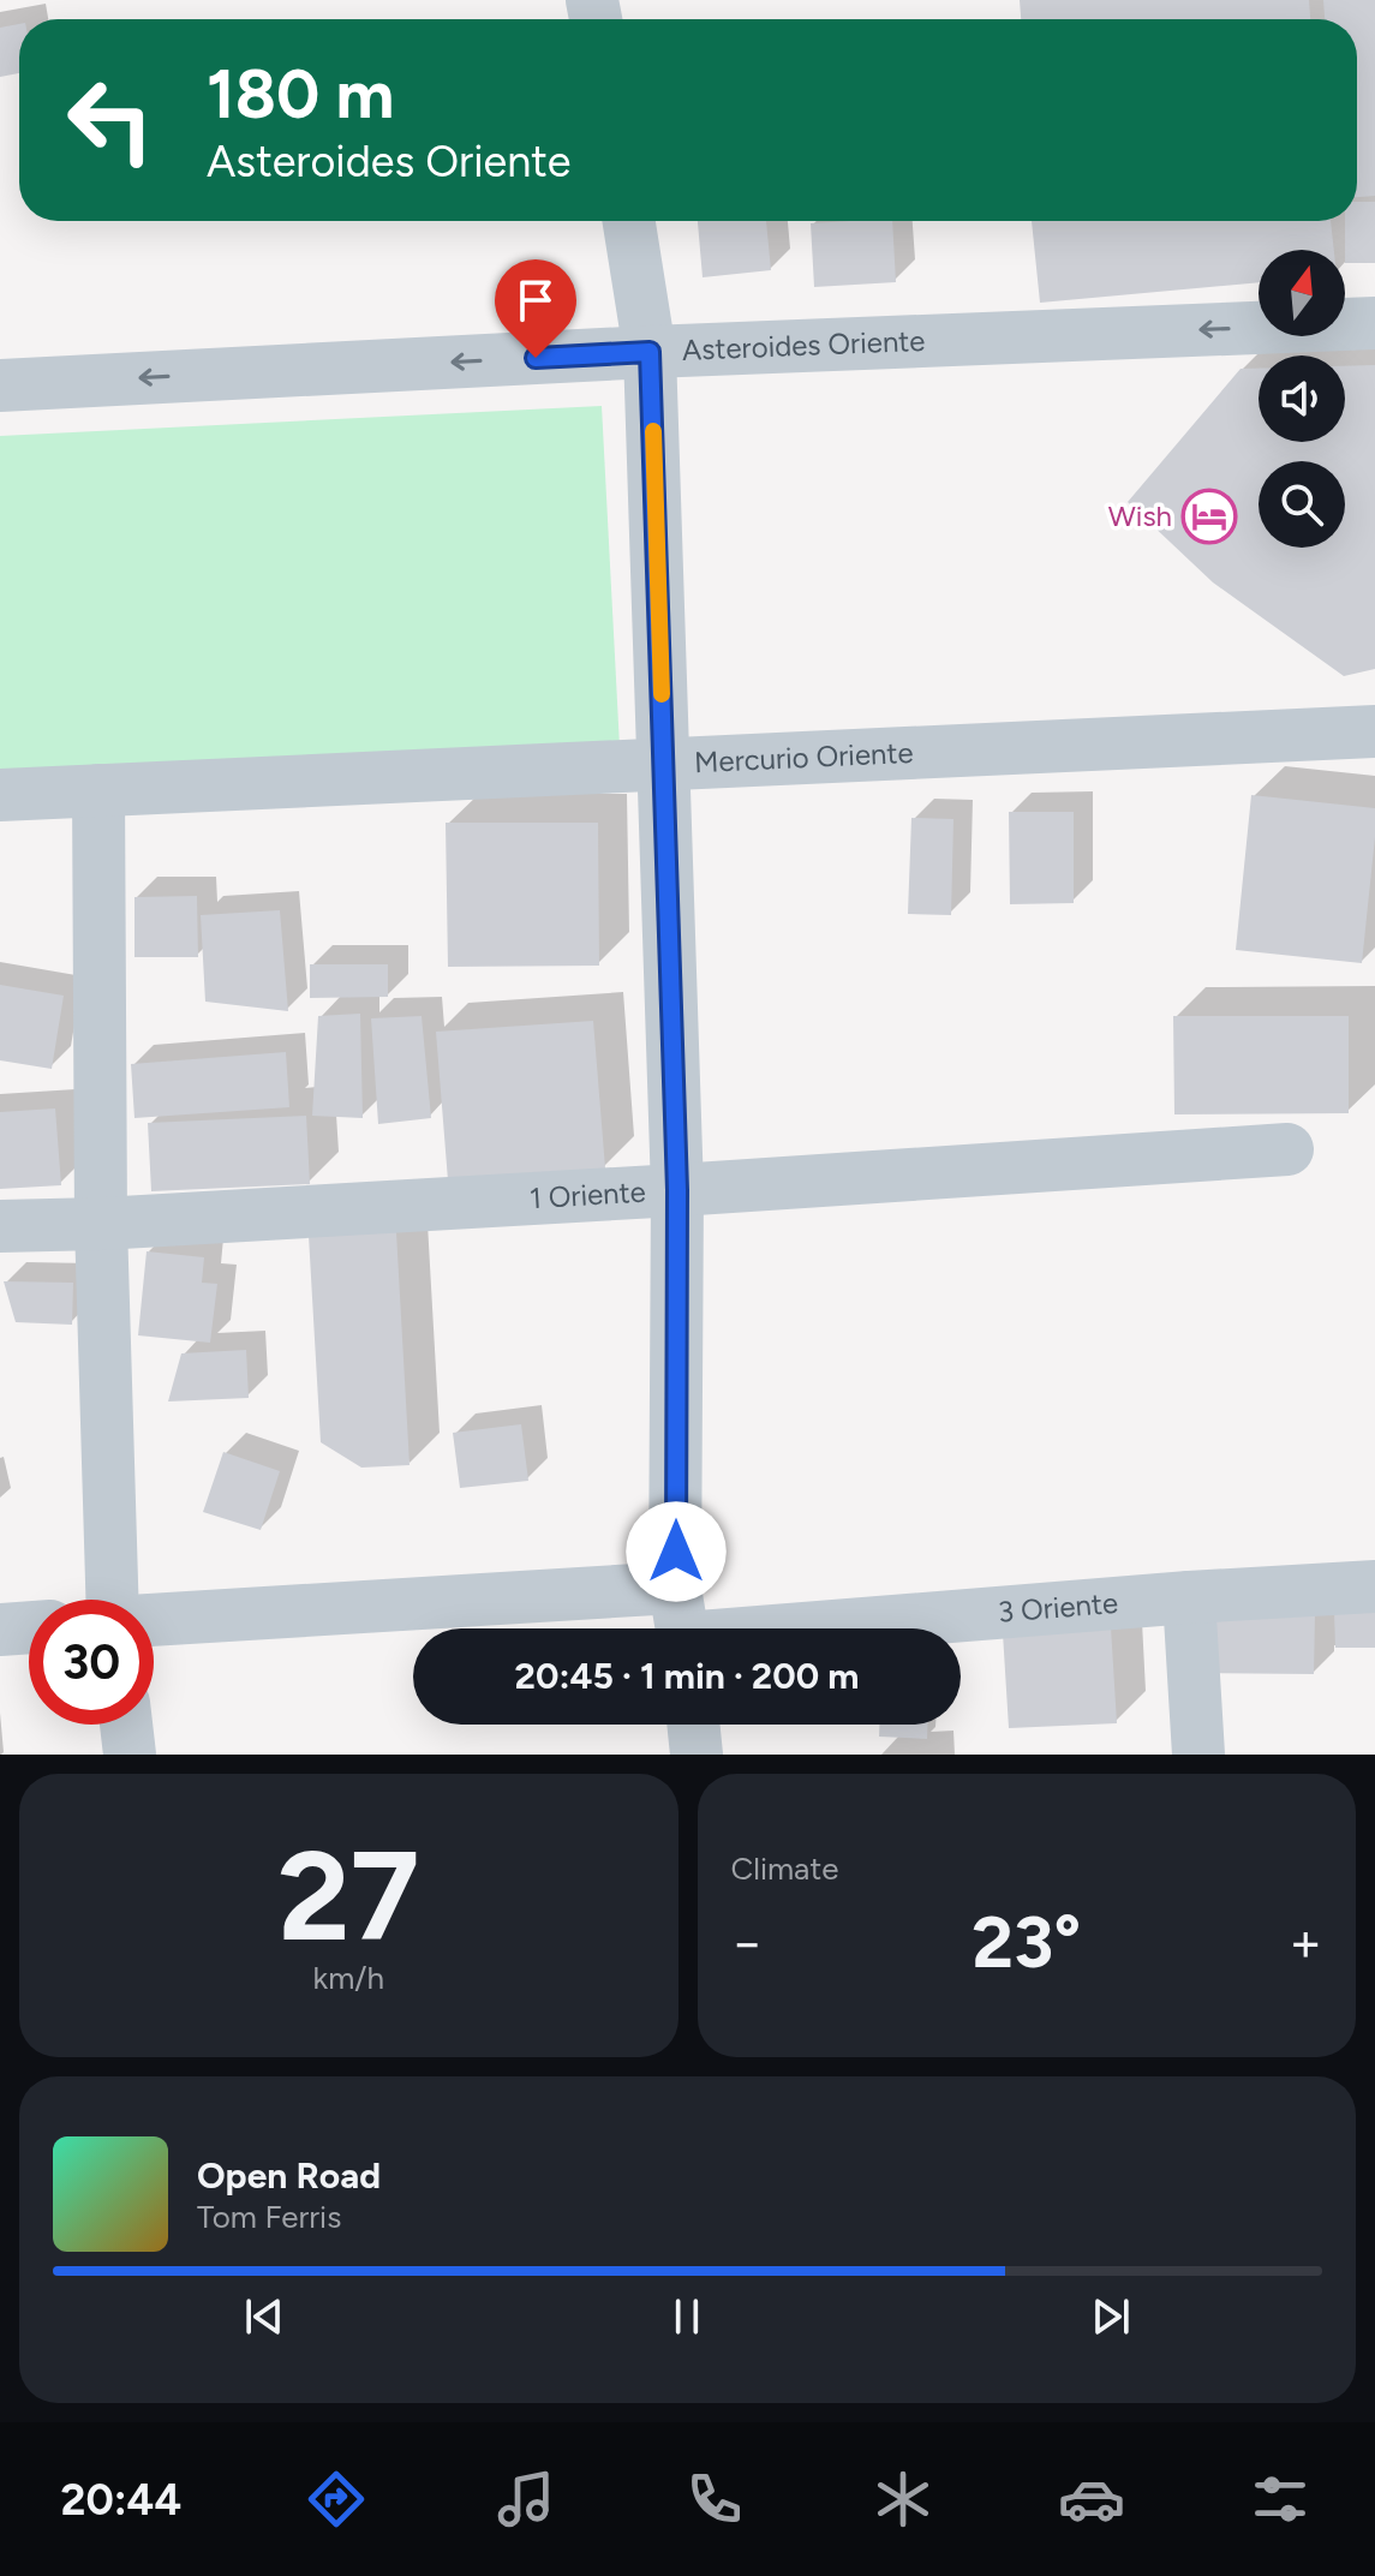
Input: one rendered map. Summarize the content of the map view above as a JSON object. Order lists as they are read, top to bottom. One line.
{"streets":{"street":["Asteroides Oriente","Mercurio Oriente","1 Oriente","3 Oriente"]},"one_way":["Asteroides Oriente"],"places":{"hotel":["Wish"]},"north":"top","page":{"turn":["180 m","Asteroides Oriente"],"limit":"30","trip":"20:45 · 1 min · 200 m","tile":[["27","km/h"],"Climate"],"heat":["−","23°","+"],"song":["Open Road","Tom Ferris"],"tabs":"20:44"}}
